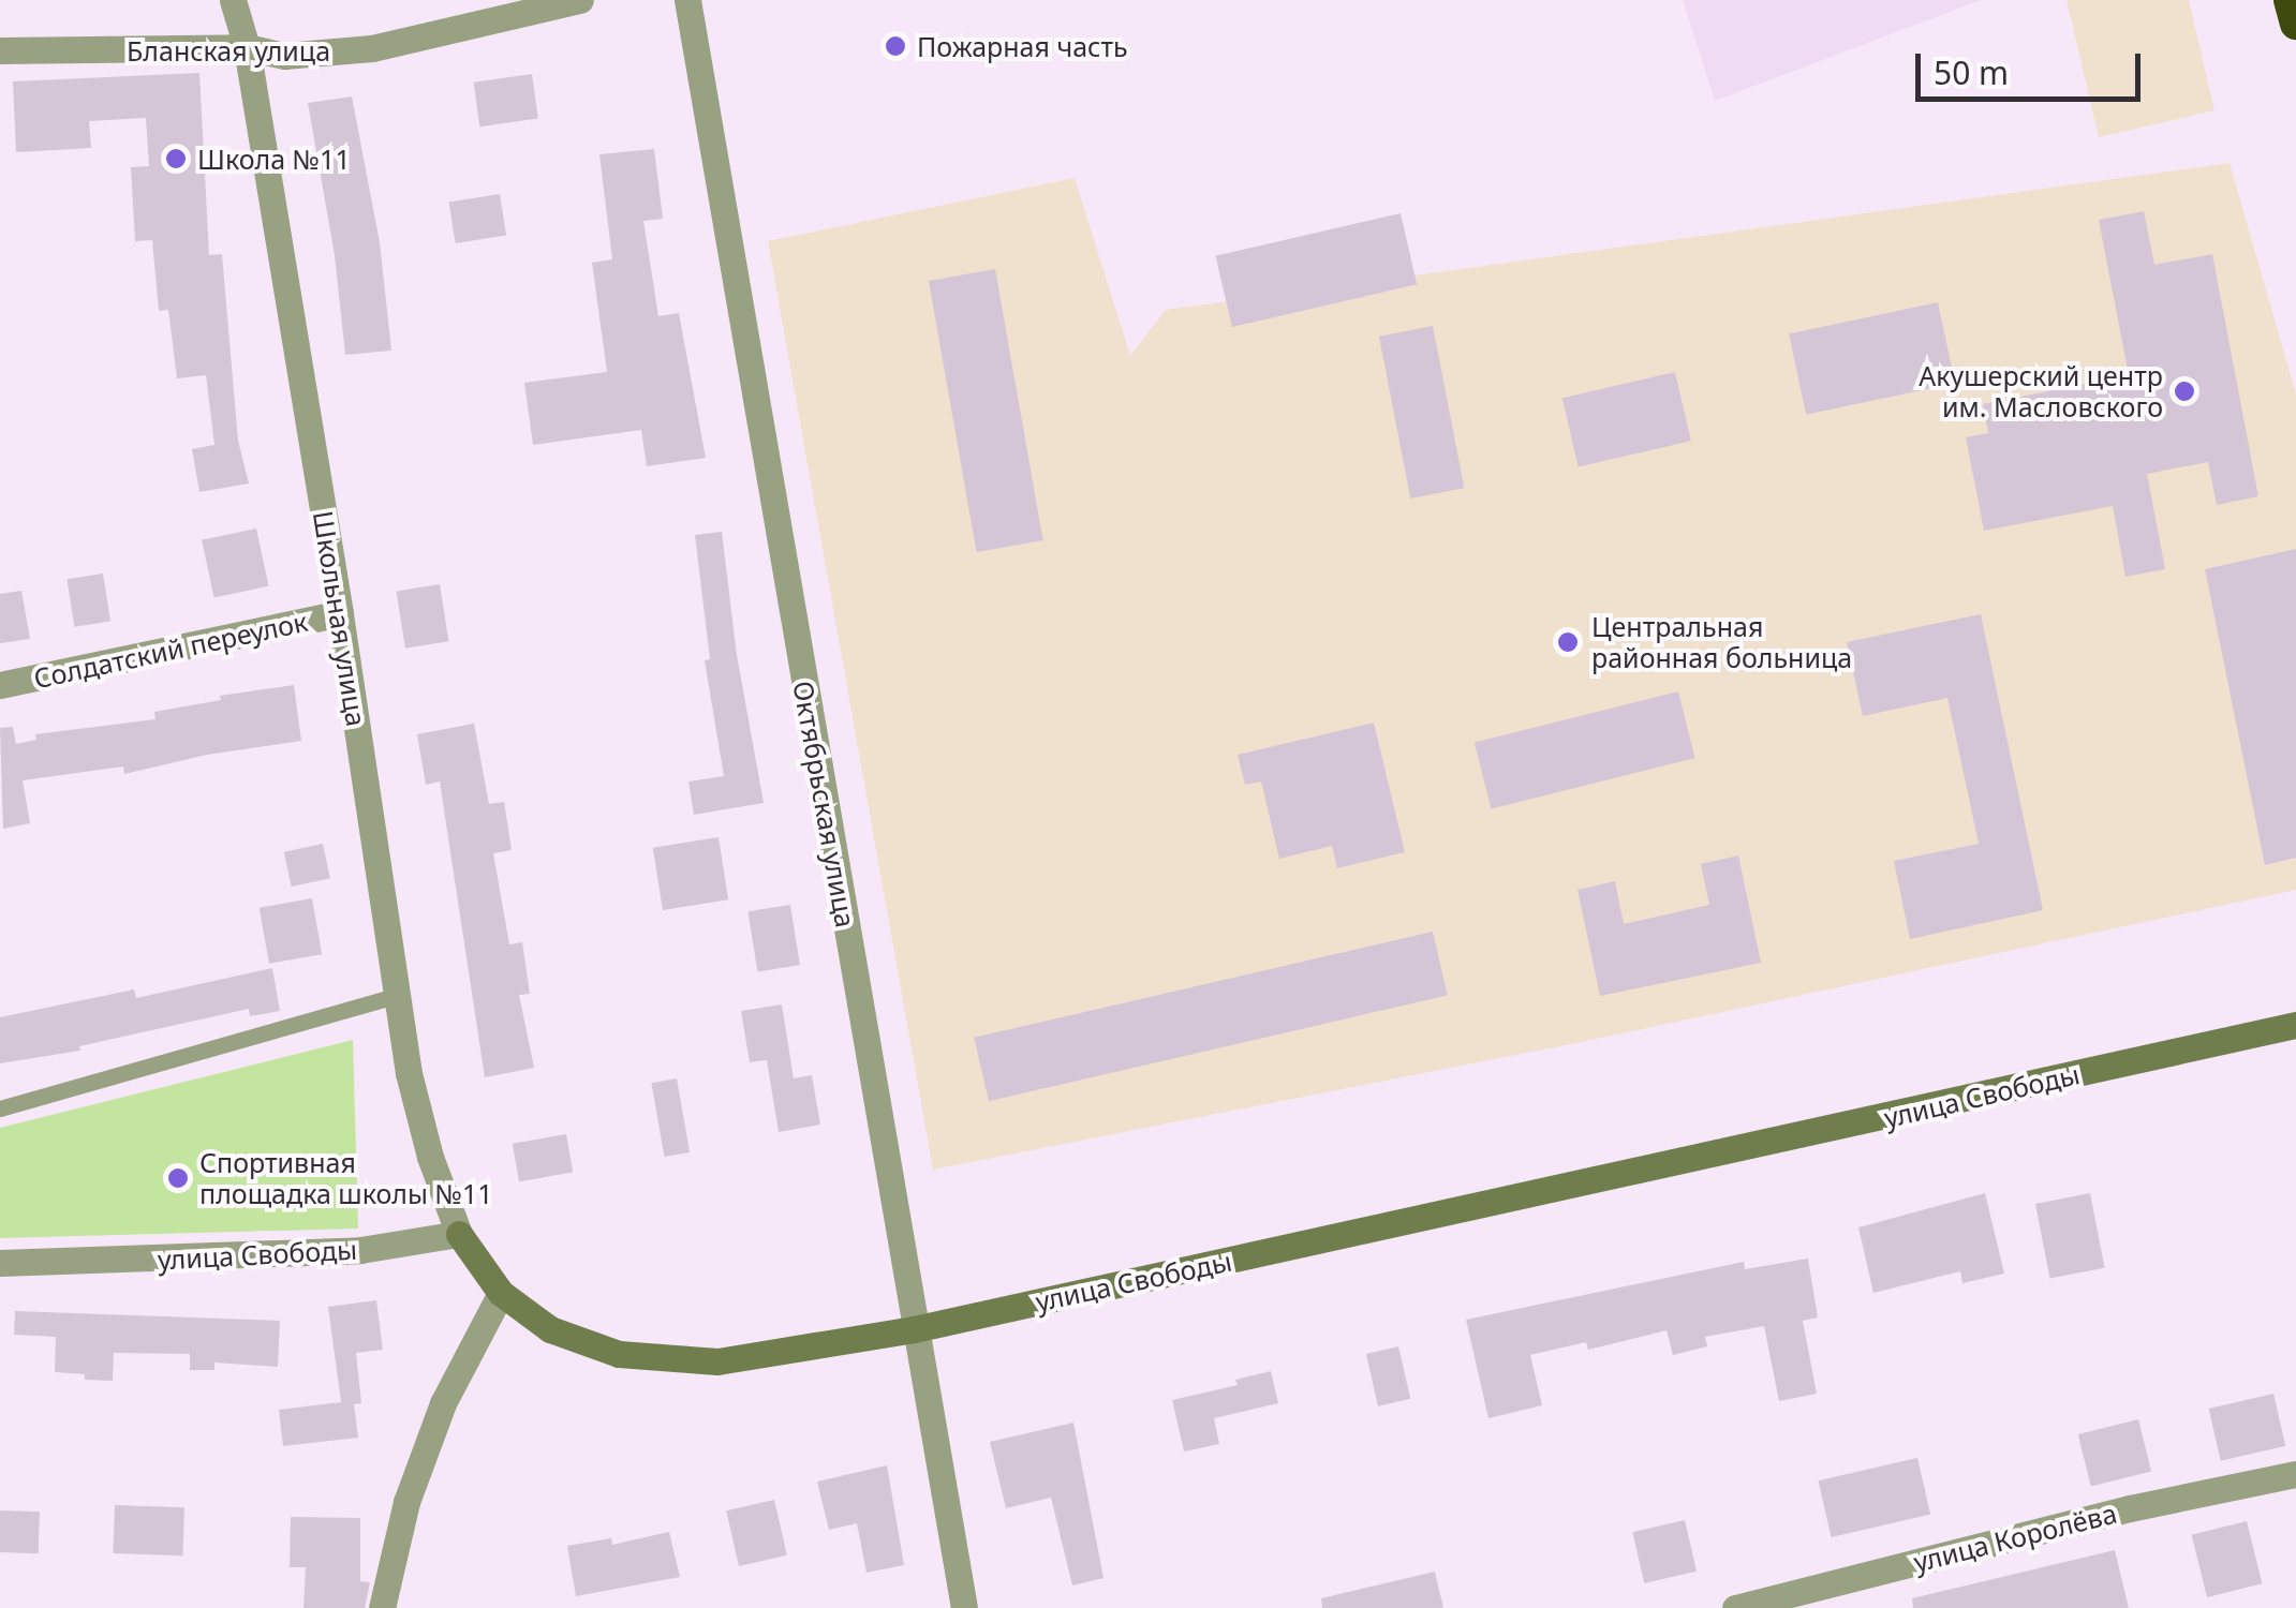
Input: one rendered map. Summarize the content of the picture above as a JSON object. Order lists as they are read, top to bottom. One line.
{"streets":{"street":["Бланская улица","Школьная улица","Солдатский переулок","Октябрьская улица","улица Свободы","улица Королёва"]},"crossings":[["Бланская улица","Школьная улица"],["Школьная улица","Солдатский переулок"],["Школьная улица","улица Свободы"],["Октябрьская улица","улица Свободы"]],"places":["Пожарная часть","Школа №11","Акушерский центр им. Масловского","Центральная районная больница","Спортивная площадка школы №11"],"scale_bar":"50 m"}
